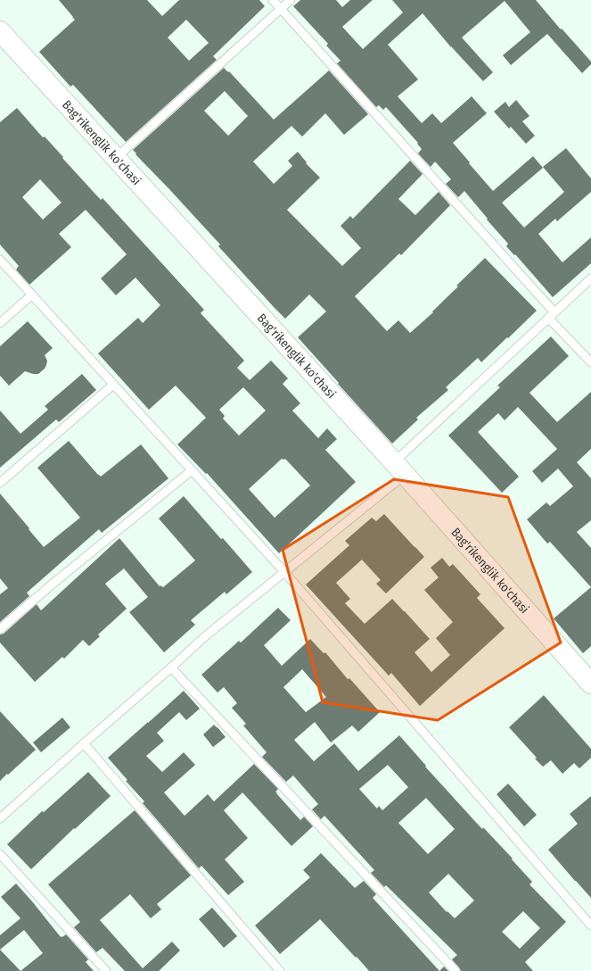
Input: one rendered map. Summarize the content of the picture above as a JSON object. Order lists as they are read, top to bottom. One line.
{"streets":{"main road":["Bag'rikenglik ko'chasi"]}}
